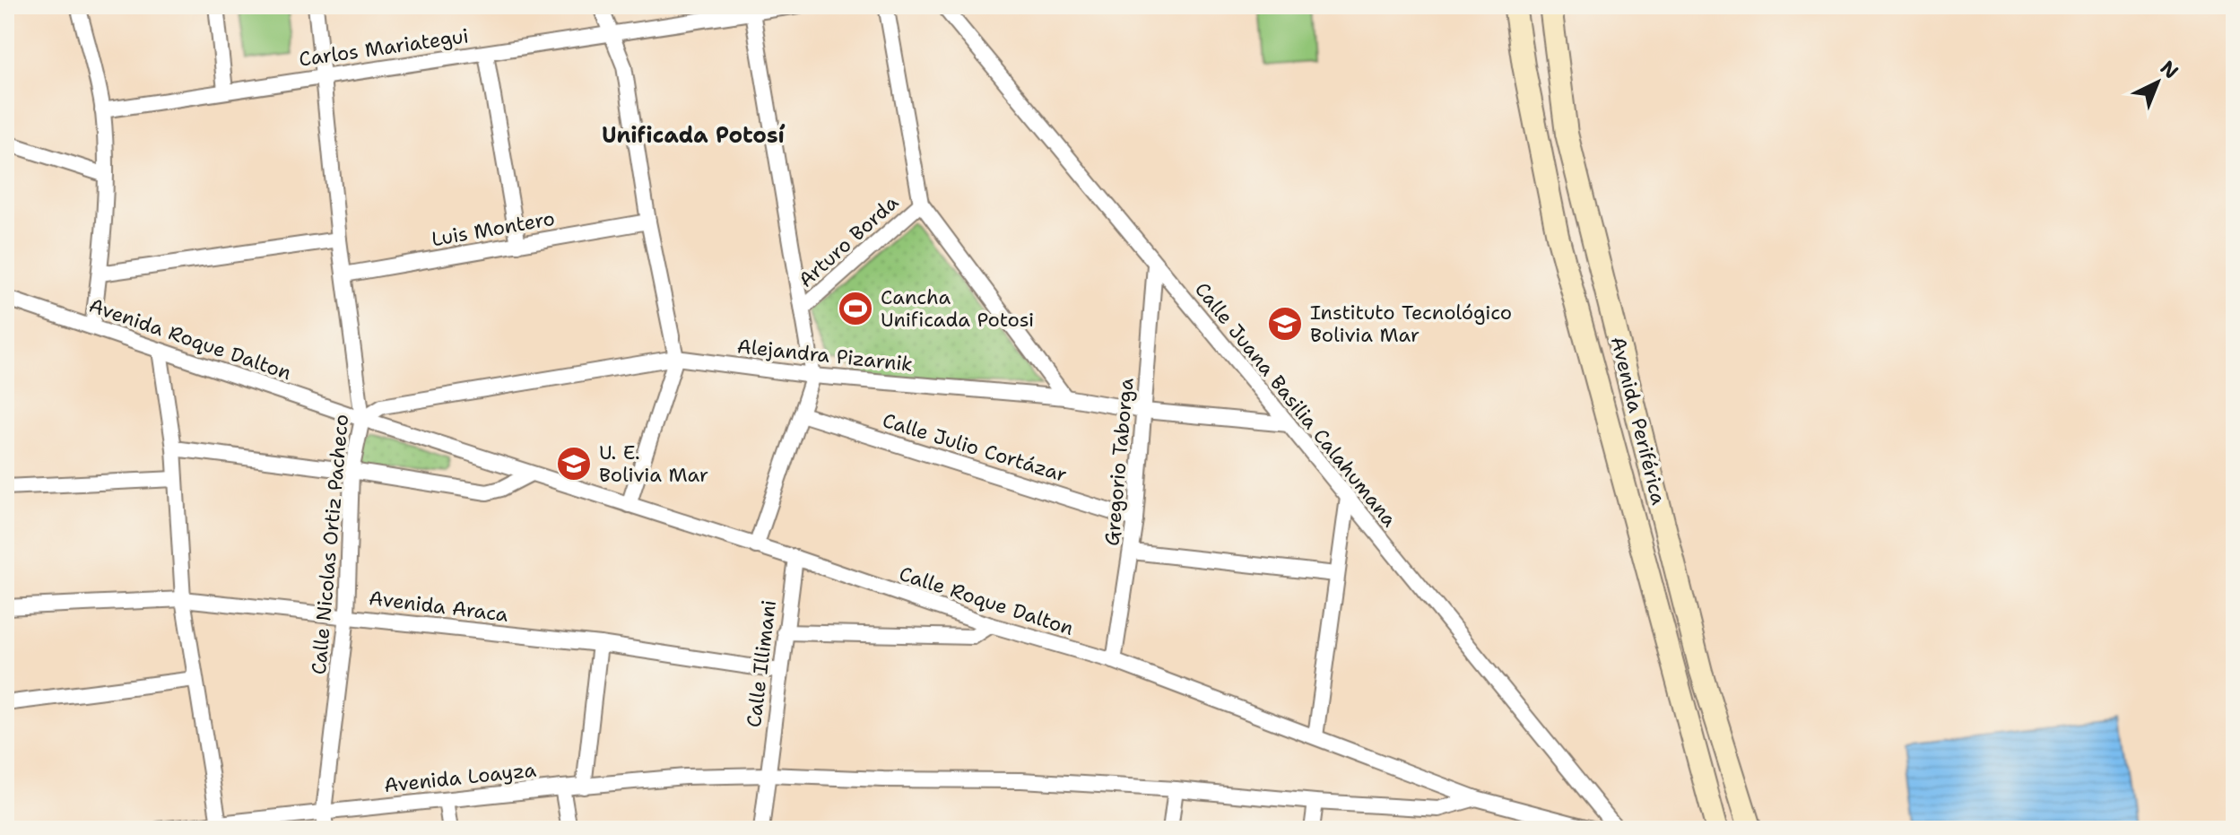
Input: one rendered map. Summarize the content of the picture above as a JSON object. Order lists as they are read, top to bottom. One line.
{"streets":{"street":["Carlos Mariategui","Luis Montero","Arturo Borda","Avenida Roque Dalton","Alejandra Pizarnik","Calle Juana Basilia Calahumana","Avenida Periférica","Calle Julio Cortázar","Gregorio Taborga","Calle Nicolas Ortiz Pacheco","Calle Roque Dalton","Avenida Araca","Calle Illimani","Avenida Loayza"]},"crossings":[["Carlos Mariategui","Calle Nicolas Ortiz Pacheco"],["Luis Montero","Calle Nicolas Ortiz Pacheco"],["Avenida Roque Dalton","Alejandra Pizarnik"],["Avenida Roque Dalton","Calle Nicolas Ortiz Pacheco"],["Avenida Roque Dalton","Calle Roque Dalton"],["Alejandra Pizarnik","Calle Juana Basilia Calahumana"],["Alejandra Pizarnik","Gregorio Taborga"],["Alejandra Pizarnik","Calle Nicolas Ortiz Pacheco"],["Alejandra Pizarnik","Calle Roque Dalton"],["Calle Juana Basilia Calahumana","Gregorio Taborga"],["Calle Julio Cortázar","Gregorio Taborga"],["Gregorio Taborga","Calle Roque Dalton"],["Calle Nicolas Ortiz Pacheco","Calle Roque Dalton"],["Calle Nicolas Ortiz Pacheco","Avenida Araca"],["Calle Nicolas Ortiz Pacheco","Avenida Loayza"],["Calle Roque Dalton","Calle Illimani"],["Calle Roque Dalton","Avenida Loayza"],["Avenida Araca","Calle Illimani"],["Calle Illimani","Avenida Loayza"]],"districts":["Unificada Potosí"],"places":{"sports":["Cancha Unificada Potosi"],"school or university":["Instituto Tecnológico Bolivia Mar","U. E. Bolivia Mar"]},"north":"top right"}
